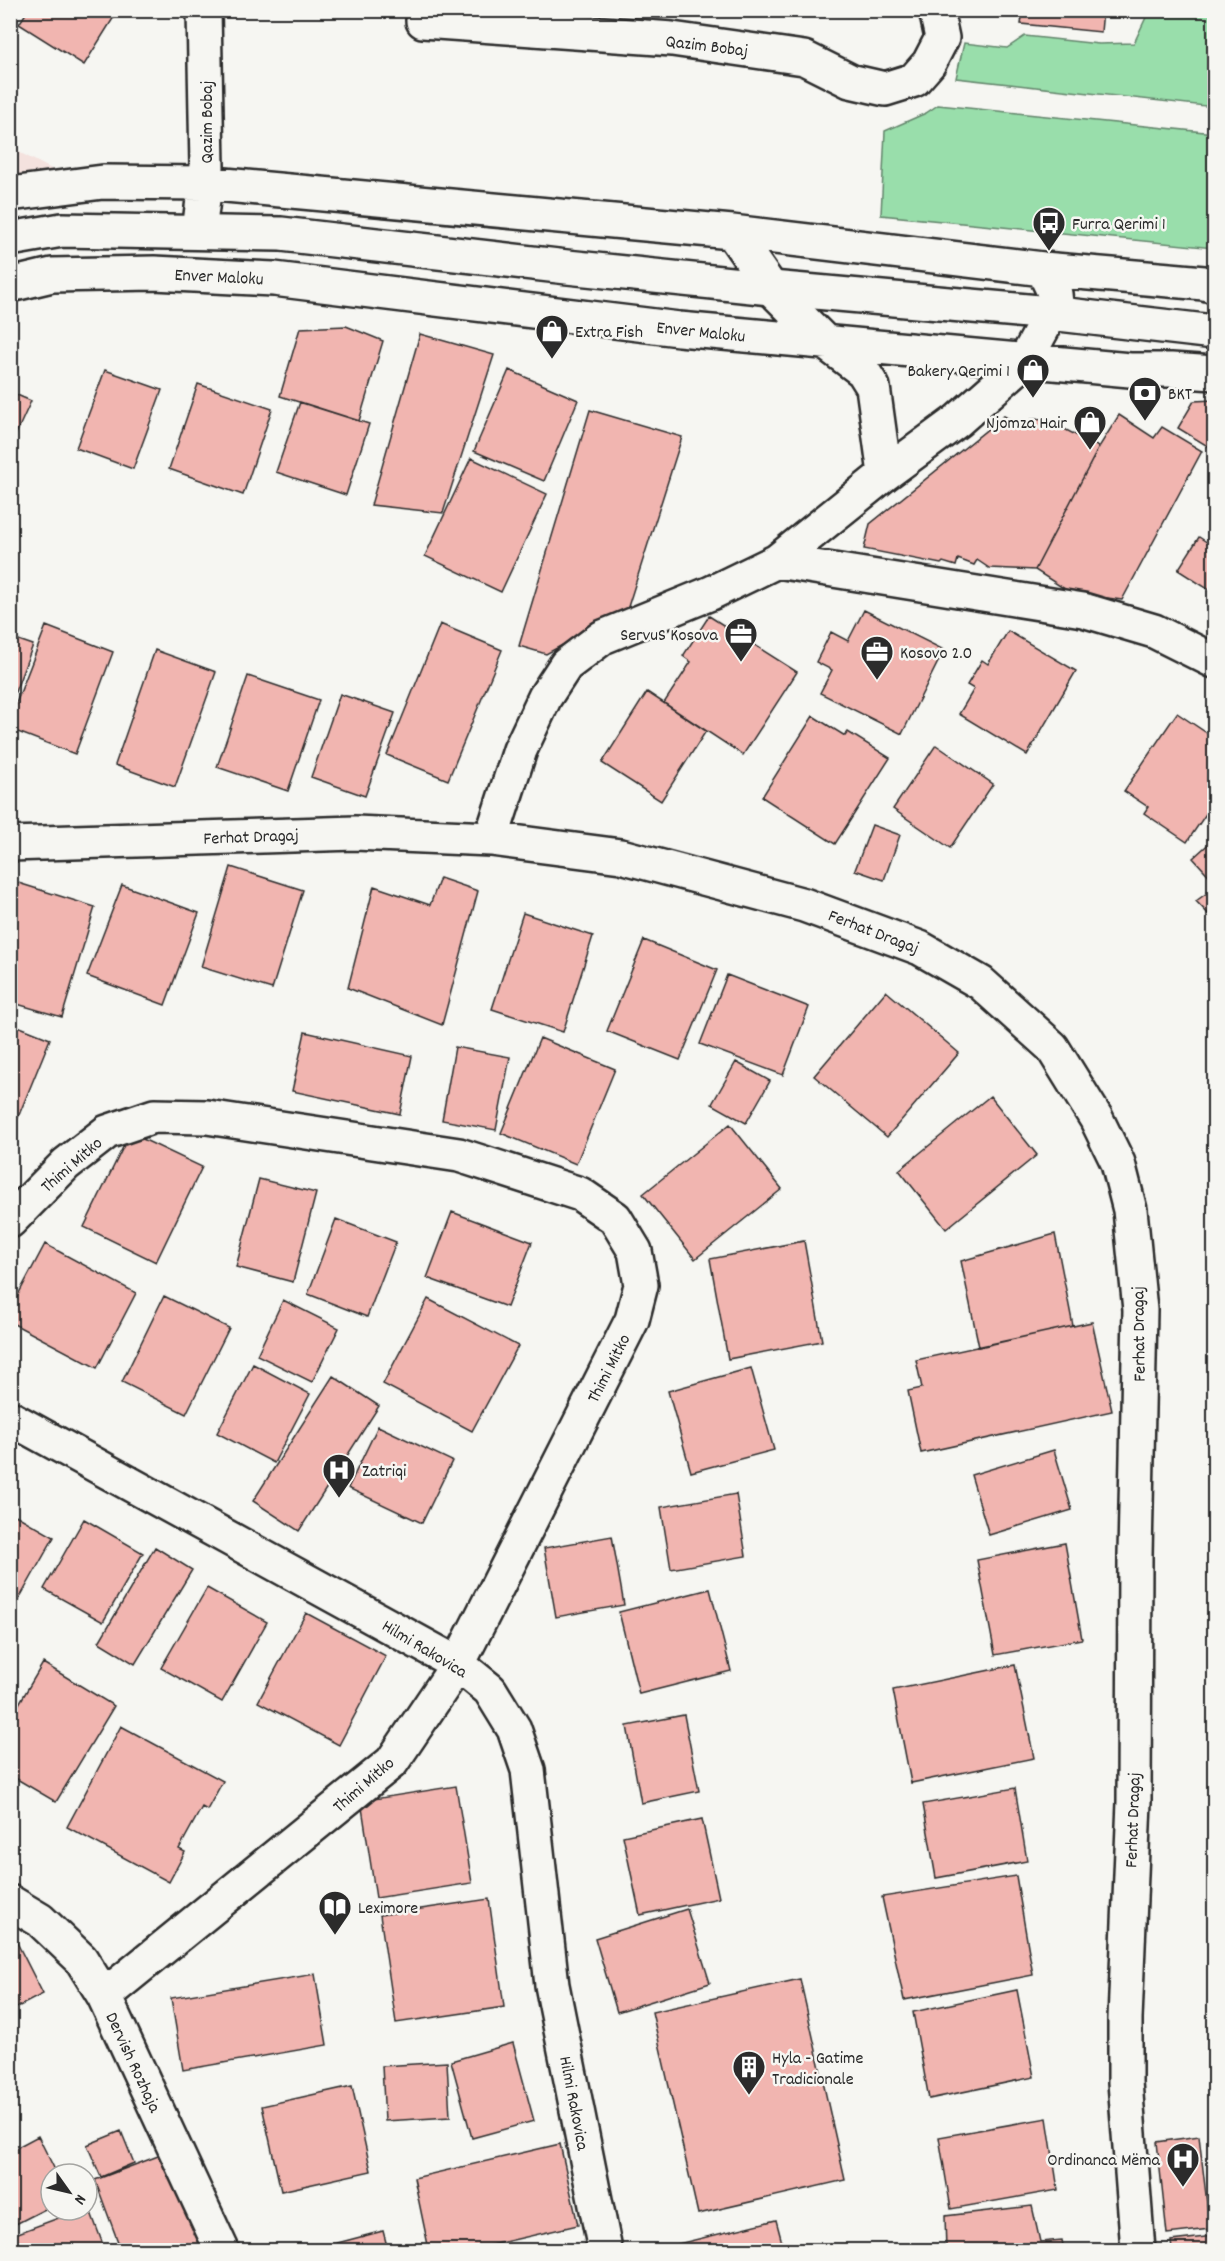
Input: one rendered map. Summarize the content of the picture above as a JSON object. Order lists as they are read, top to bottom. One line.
{"streets":{"street":["Qazim Bobaj","Enver Maloku","Ferhat Dragaj","Thimi Mitko","Hilmi Rakovica","Dervish Rozhaja"]},"crossings":[["Thimi Mitko","Hilmi Rakovica"],["Thimi Mitko","Dervish Rozhaja"]],"places":{"bus stop":["Furra Qerimi 1"],"shop":["Extra Fish","Bakery Qerimi 1","Njomza Hair"],"bank":["BKT"],"office":["ServuS Kosova","Kosovo 2.0"],"hospital":["Zatriqi","Ordinanca Mëma"],"library":["Leximore"],"building":["Hyla - Gatime Tradicionale"]},"north":"bottom right"}
